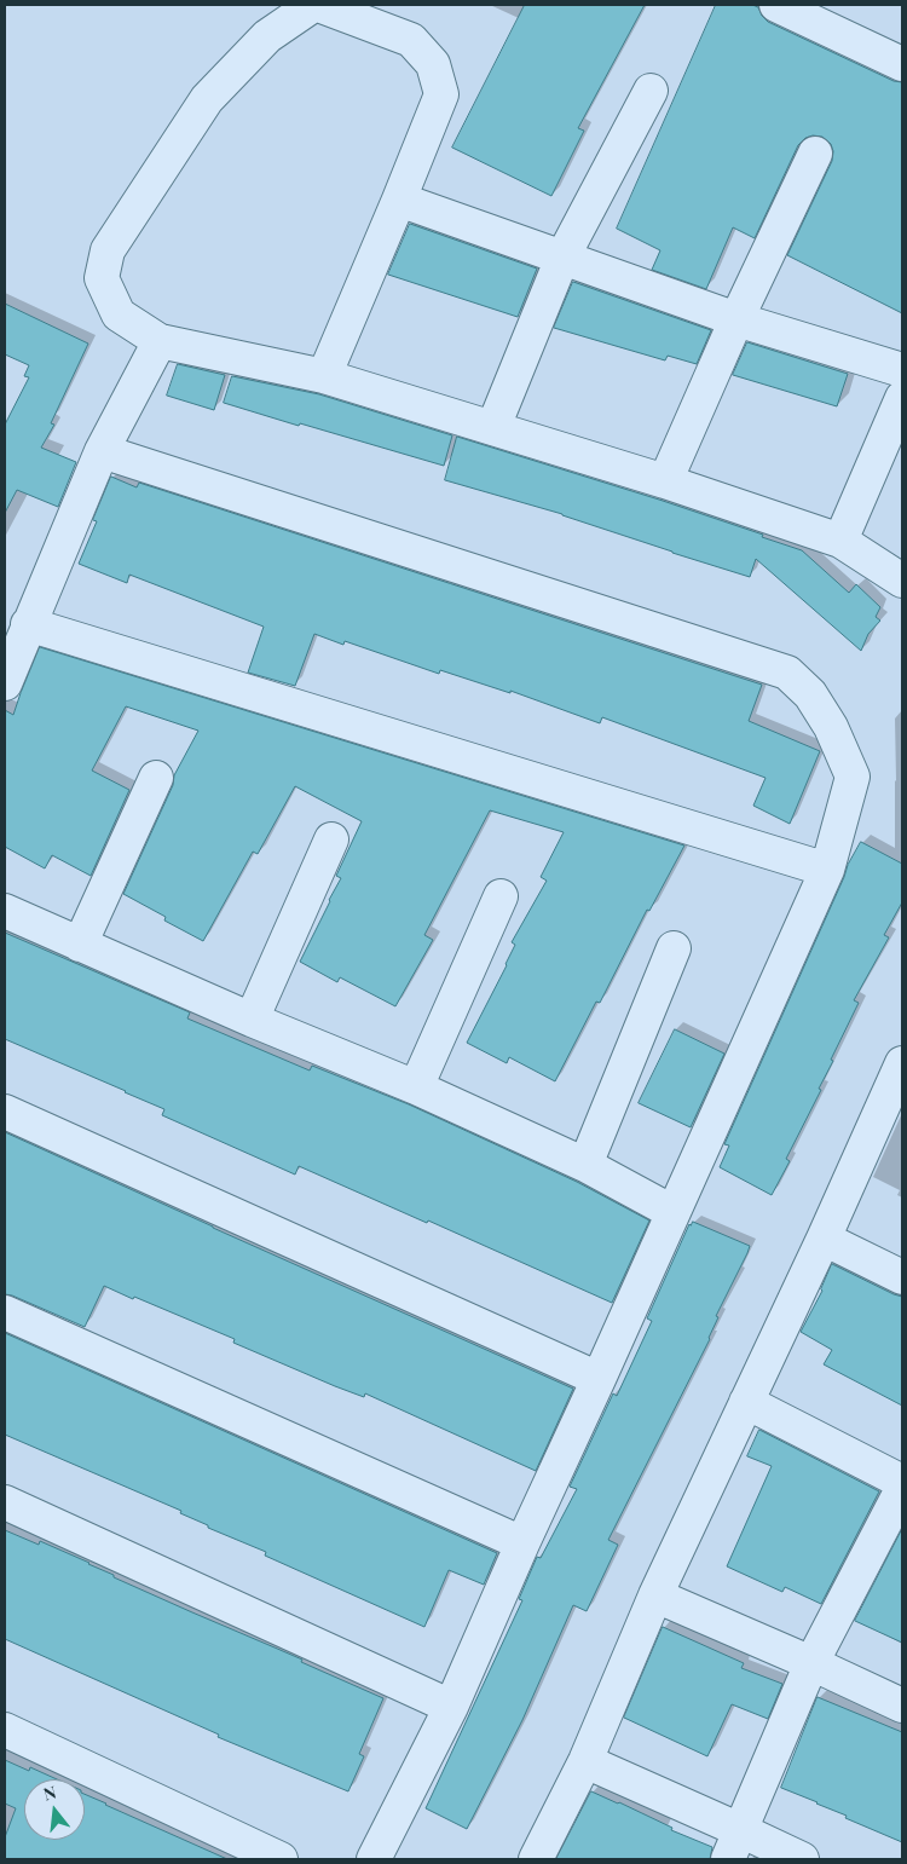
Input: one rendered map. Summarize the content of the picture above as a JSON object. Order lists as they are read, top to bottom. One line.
{"north":"top"}
